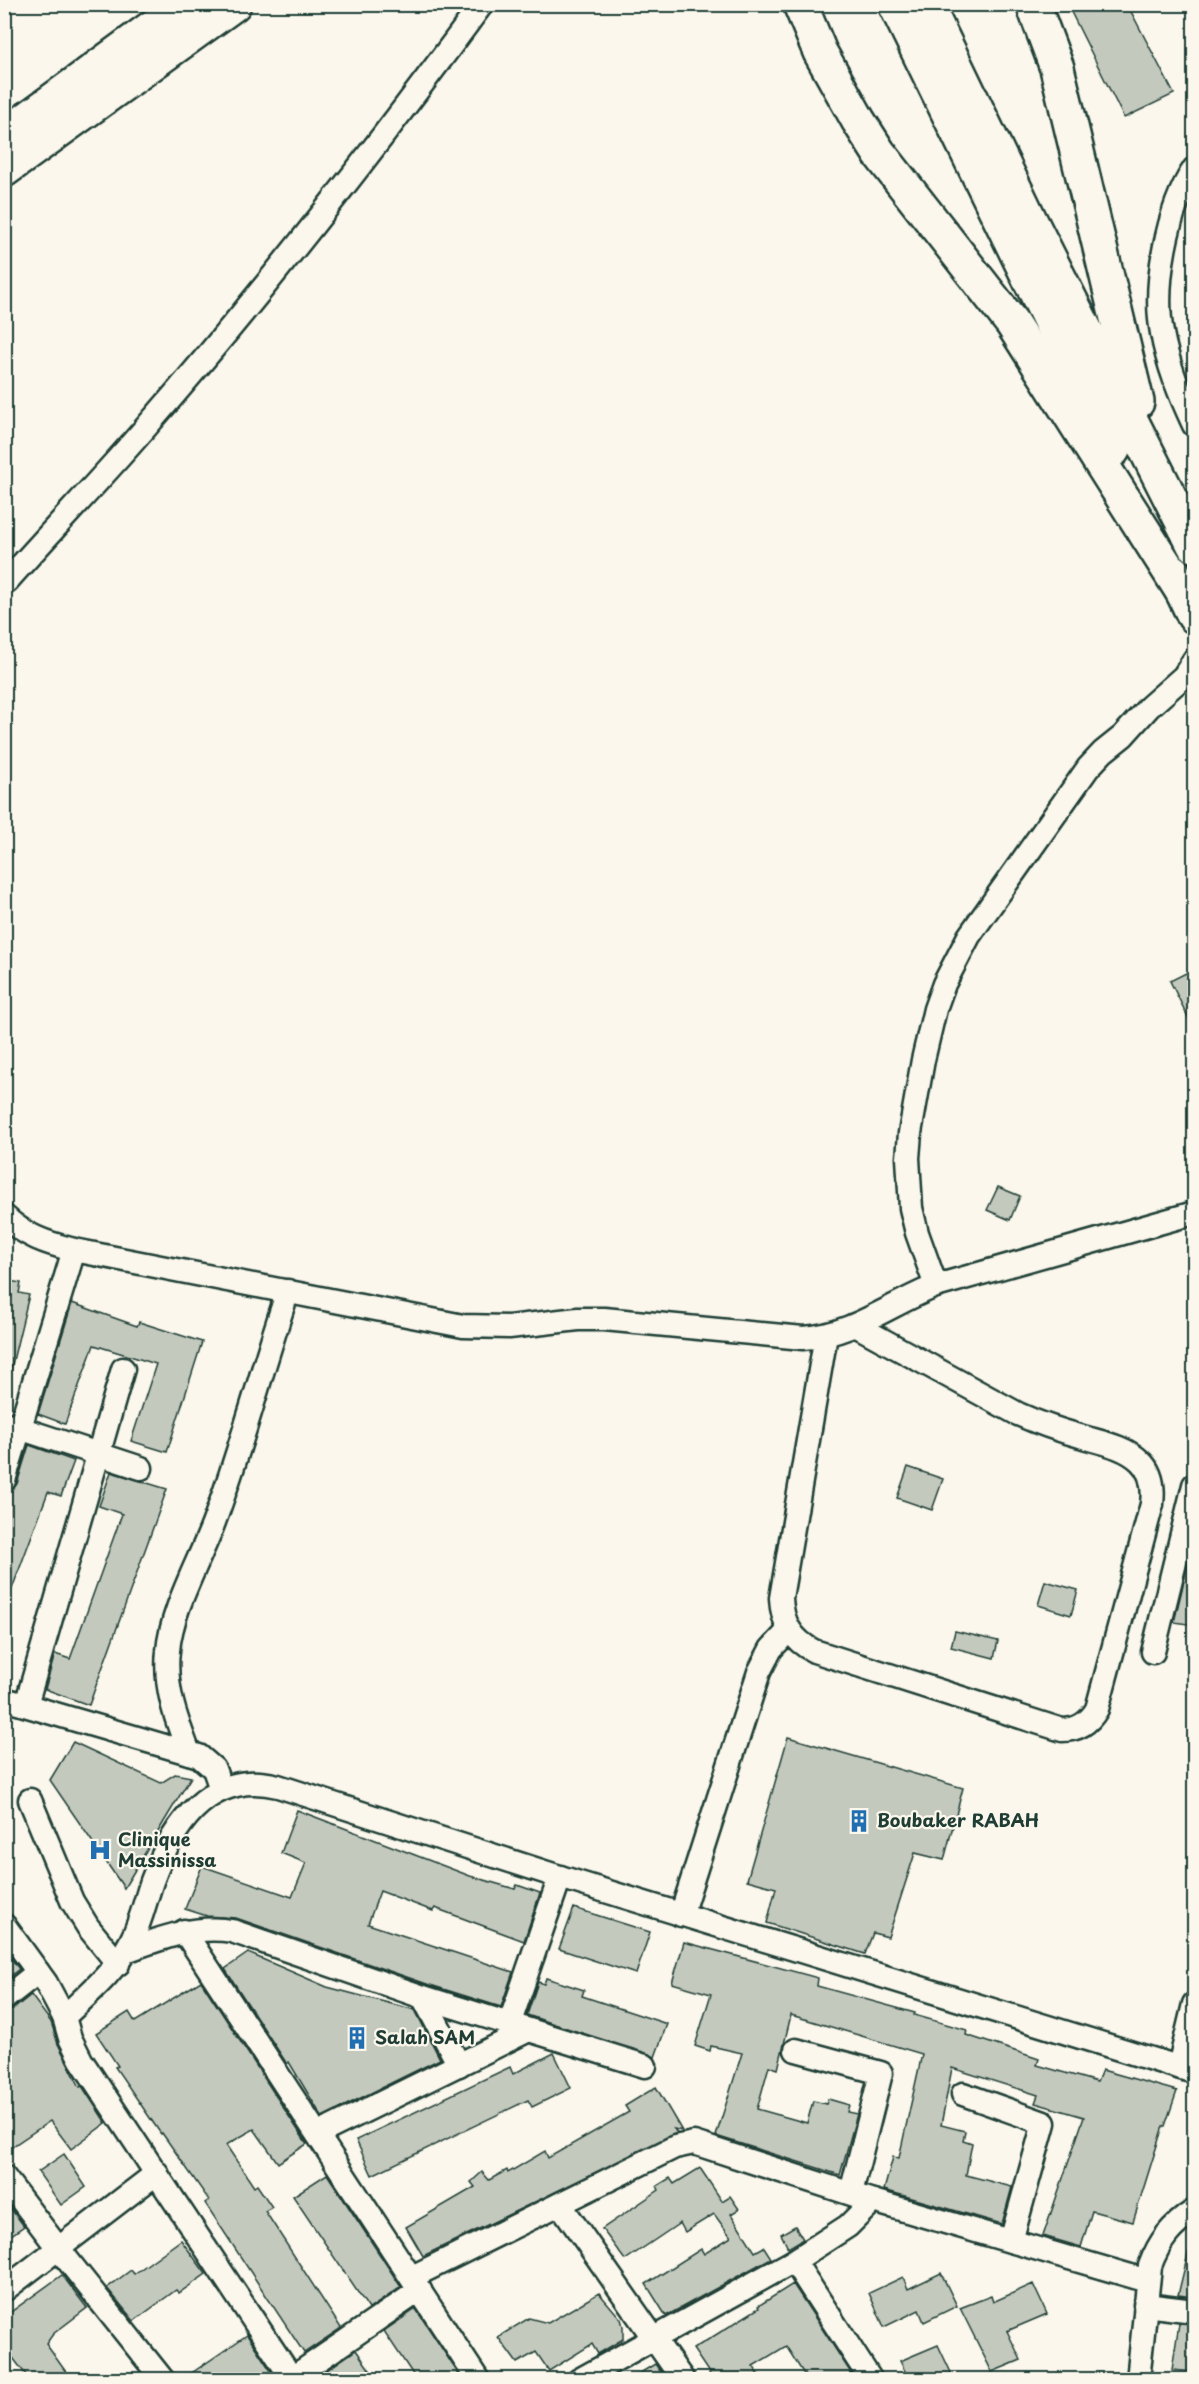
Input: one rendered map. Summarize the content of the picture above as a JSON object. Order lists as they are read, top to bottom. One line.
{"places":{"building":["Boubaker RABAH","Salah SAM"],"hospital":["Clinique Massinissa"]}}
